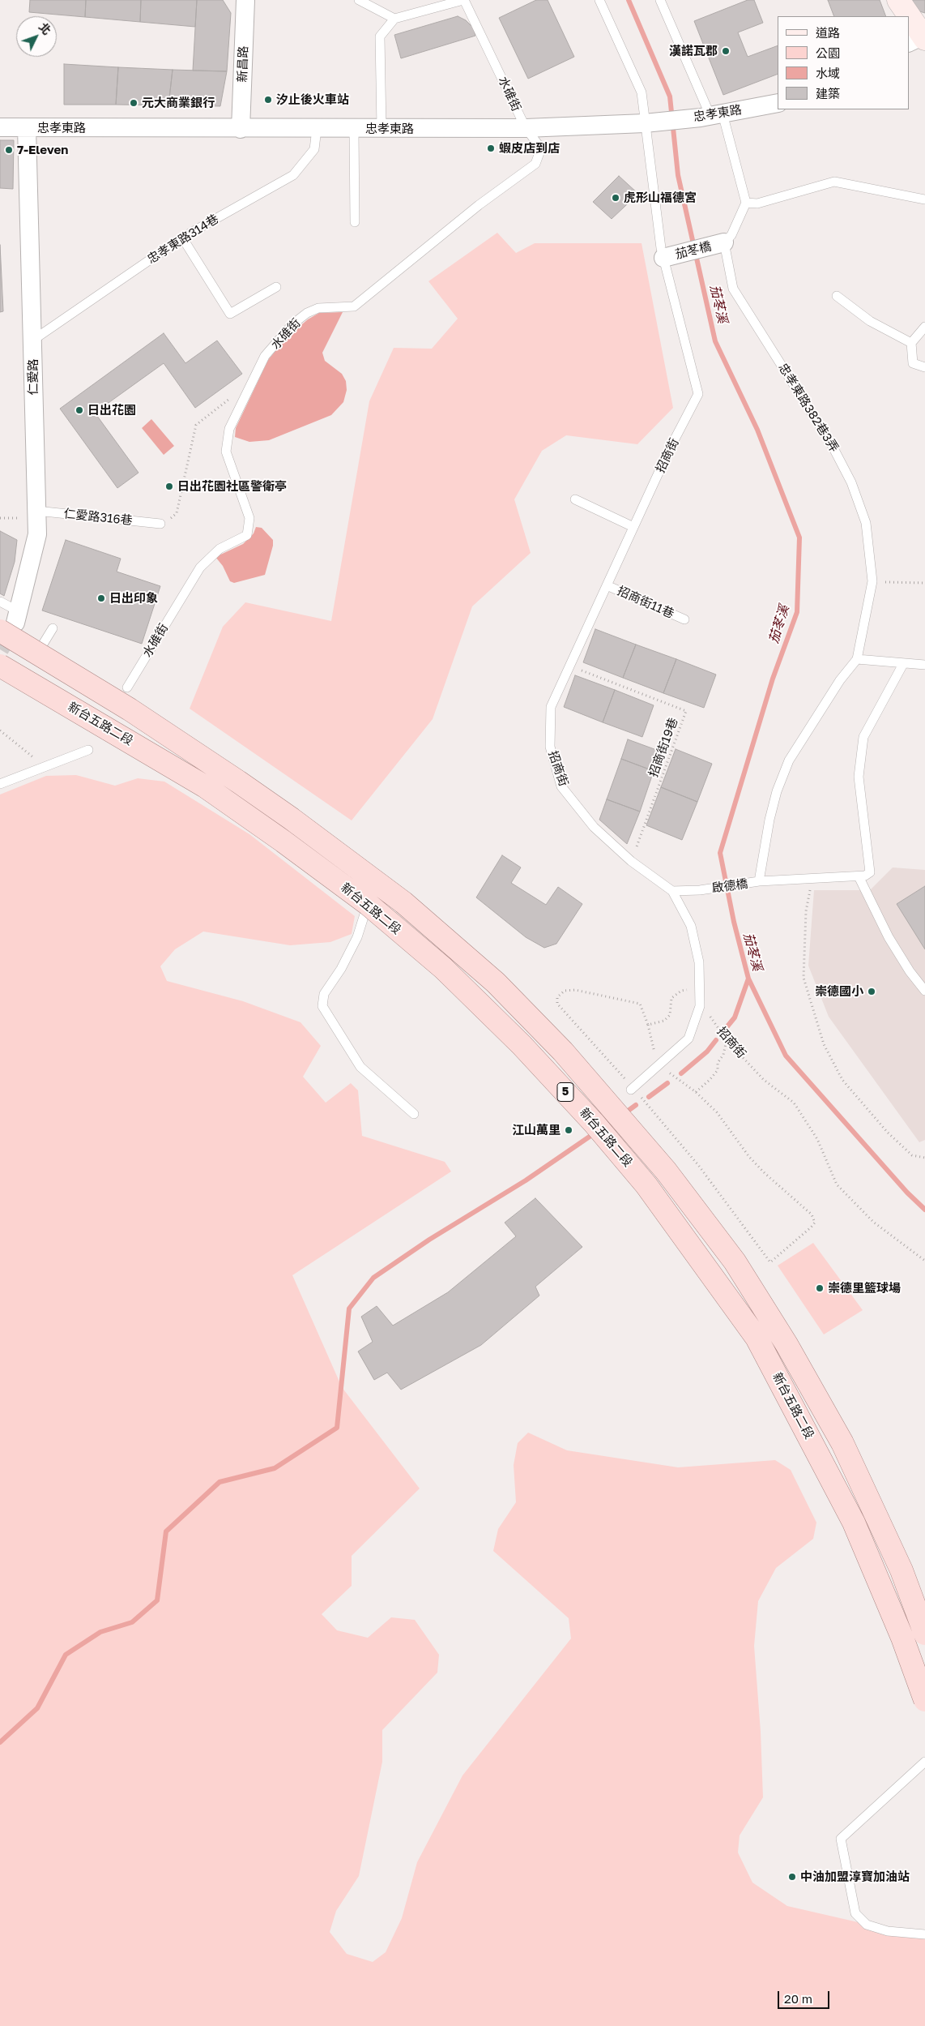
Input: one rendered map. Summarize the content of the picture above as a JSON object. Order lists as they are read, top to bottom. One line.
{"streets":{"main road":["新台五路二段","5"],"street":["新昌路","忠孝東路","茄苳橋","仁愛路"],"lane":["水碓街","忠孝東路314巷","忠孝東路382巷3弄","招商街","仁愛路316巷","招商街11巷","啟德橋"],"path":["招商街19巷"]},"crossings":[["新昌路","忠孝東路"],["水碓街","忠孝東路"],["忠孝東路","忠孝東路314巷"],["忠孝東路","仁愛路"],["忠孝東路","招商街"],["忠孝東路314巷","仁愛路"],["茄苳橋","忠孝東路382巷3弄"],["茄苳橋","招商街"],["仁愛路","仁愛路316巷"],["仁愛路","新台五路二段"],["招商街","招商街11巷"],["招商街","招商街19巷"],["招商街","啟德橋"]],"water":["茄苳溪"],"places":["漢諾瓦郡","汐止後火車站","元大商業銀行","蝦皮店到店","7-Eleven","虎形山福德宮","日出花園","日出花園社區警衛亭","日出印象","崇德國小","江山萬里","崇德里籃球場","中油加盟淳寶加油站"],"legend":["道路","公園","水域","建築"],"scale_bar":"20 m","north":"top right"}
